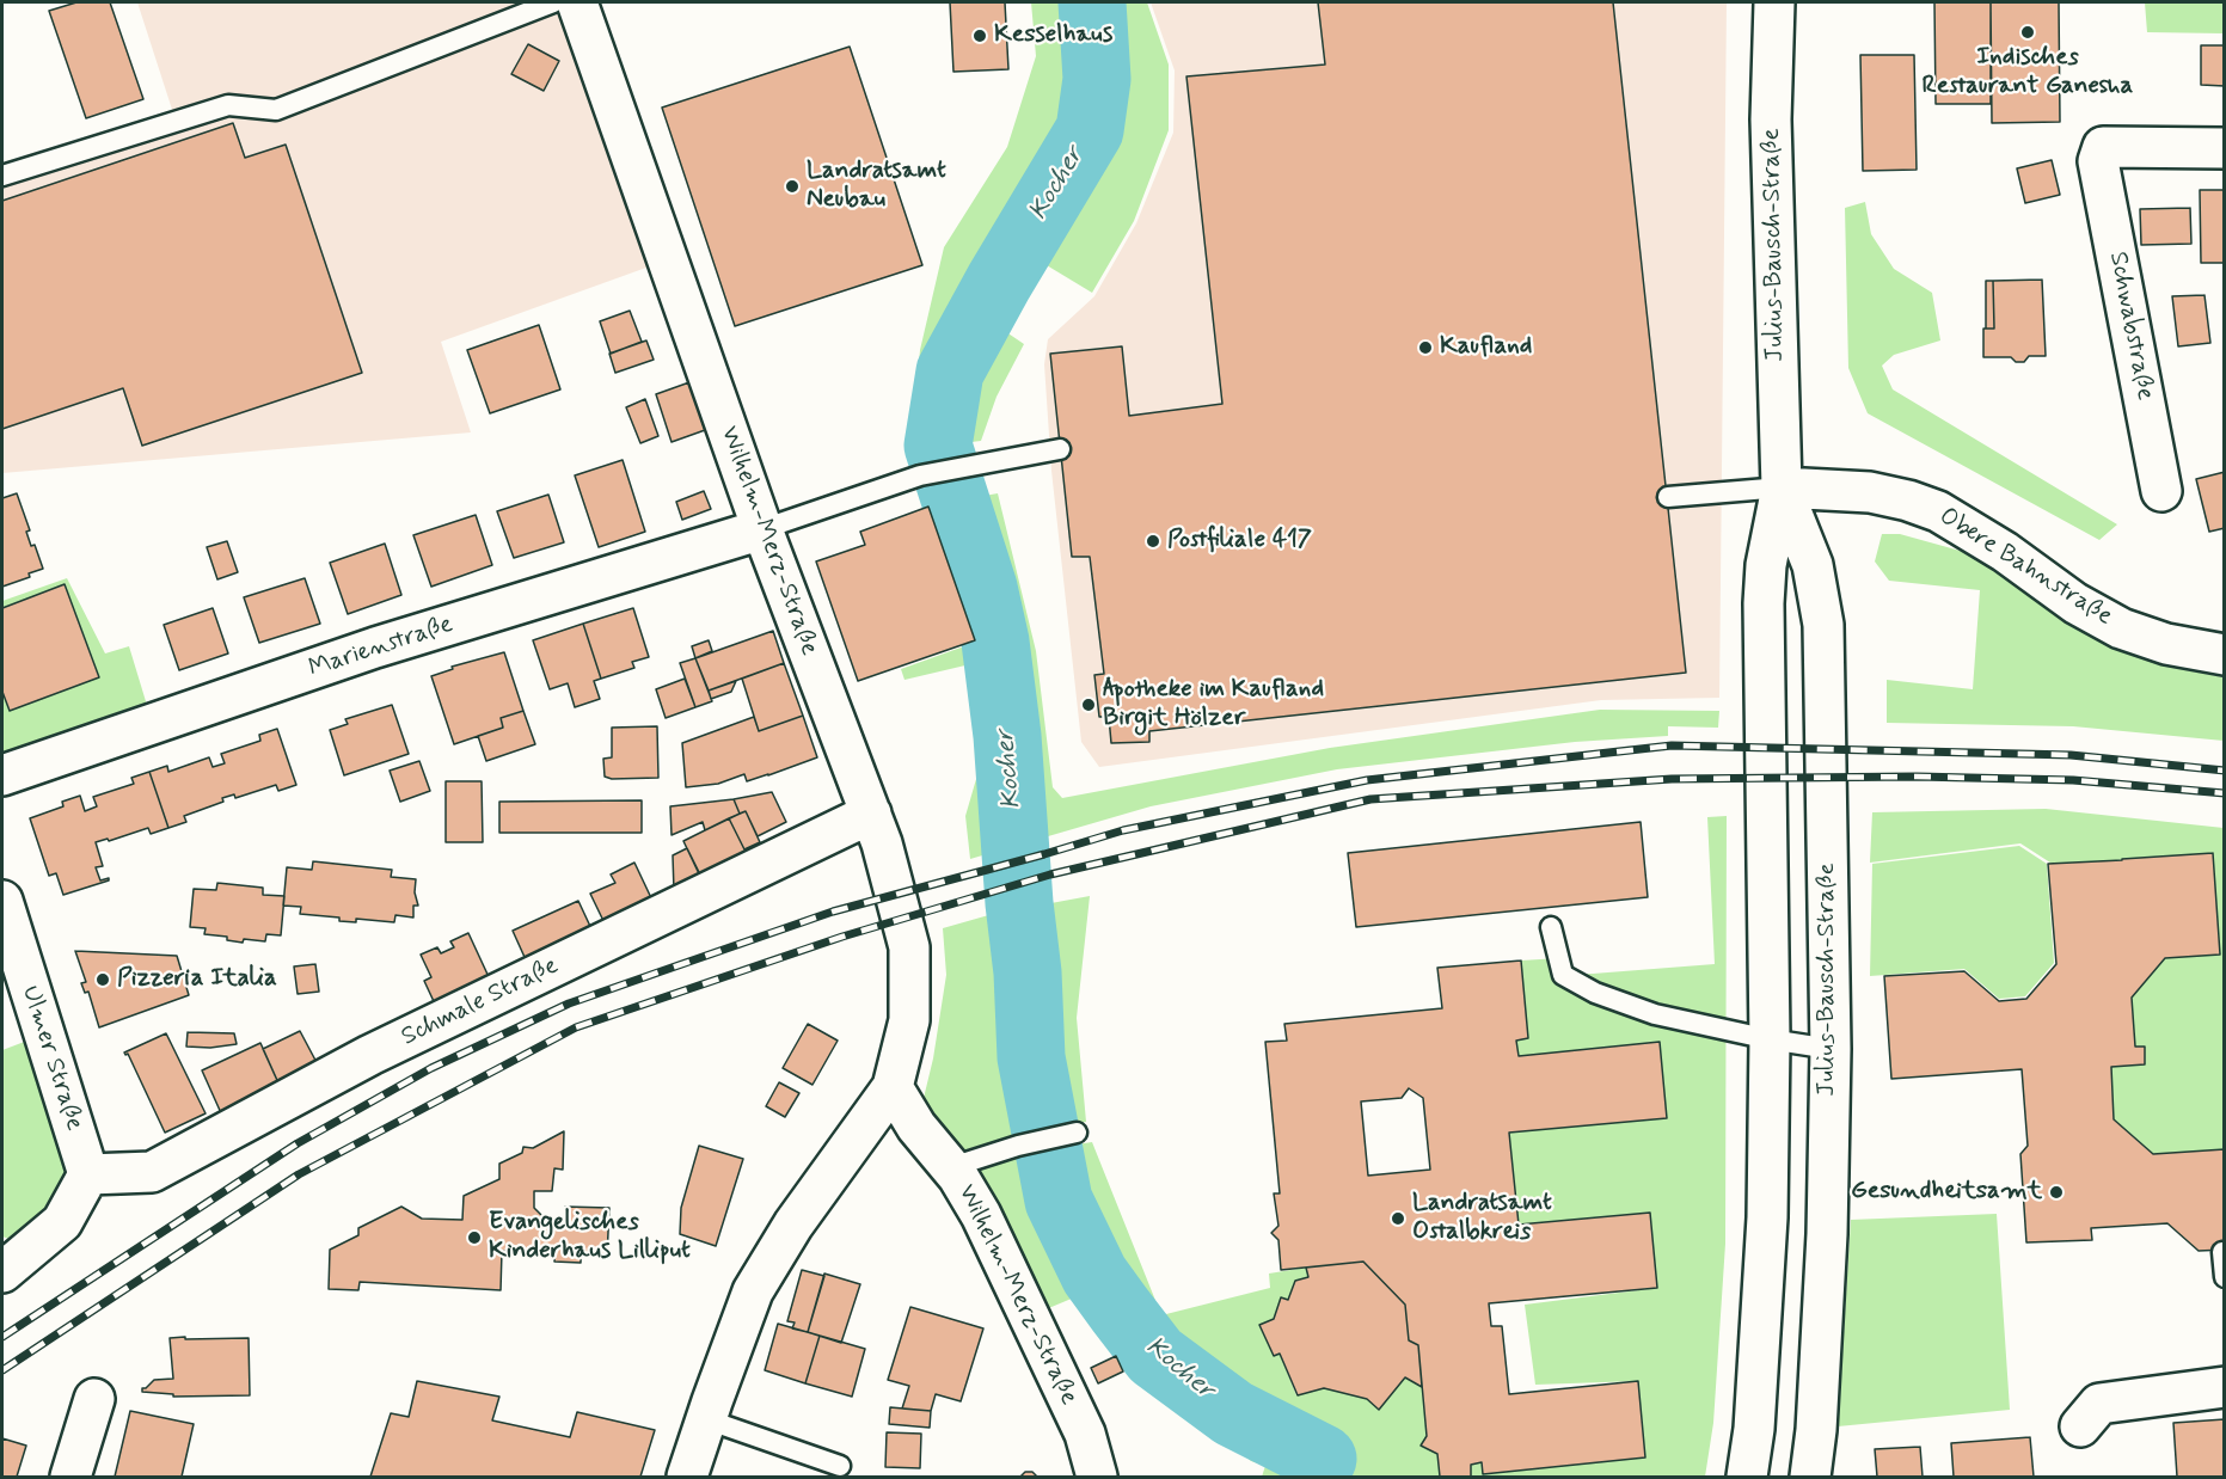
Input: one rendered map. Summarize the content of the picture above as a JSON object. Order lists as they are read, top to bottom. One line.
{"streets":{"street":["Julius-Bausch-Straße","Schwabstraße","Wilhelm-Merz-Straße","Obere Bahnstraße","Marienstraße","Schmale Straße","Ulmer Straße"]},"crossings":[["Julius-Bausch-Straße","Obere Bahnstraße"],["Wilhelm-Merz-Straße","Marienstraße"],["Wilhelm-Merz-Straße","Schmale Straße"],["Schmale Straße","Ulmer Straße"]],"water":["Kocher"],"places":["Indisches Restaurant Ganesha","Kesselhaus","Landratsamt Neubau","Kaufland","Postfiliale 417","Apotheke im Kaufland Birgit Hölzer","Pizzeria Italia","Gesundheitsamt","Landratsamt Ostalbkreis","Evangelisches Kinderhaus Lilliput"]}
